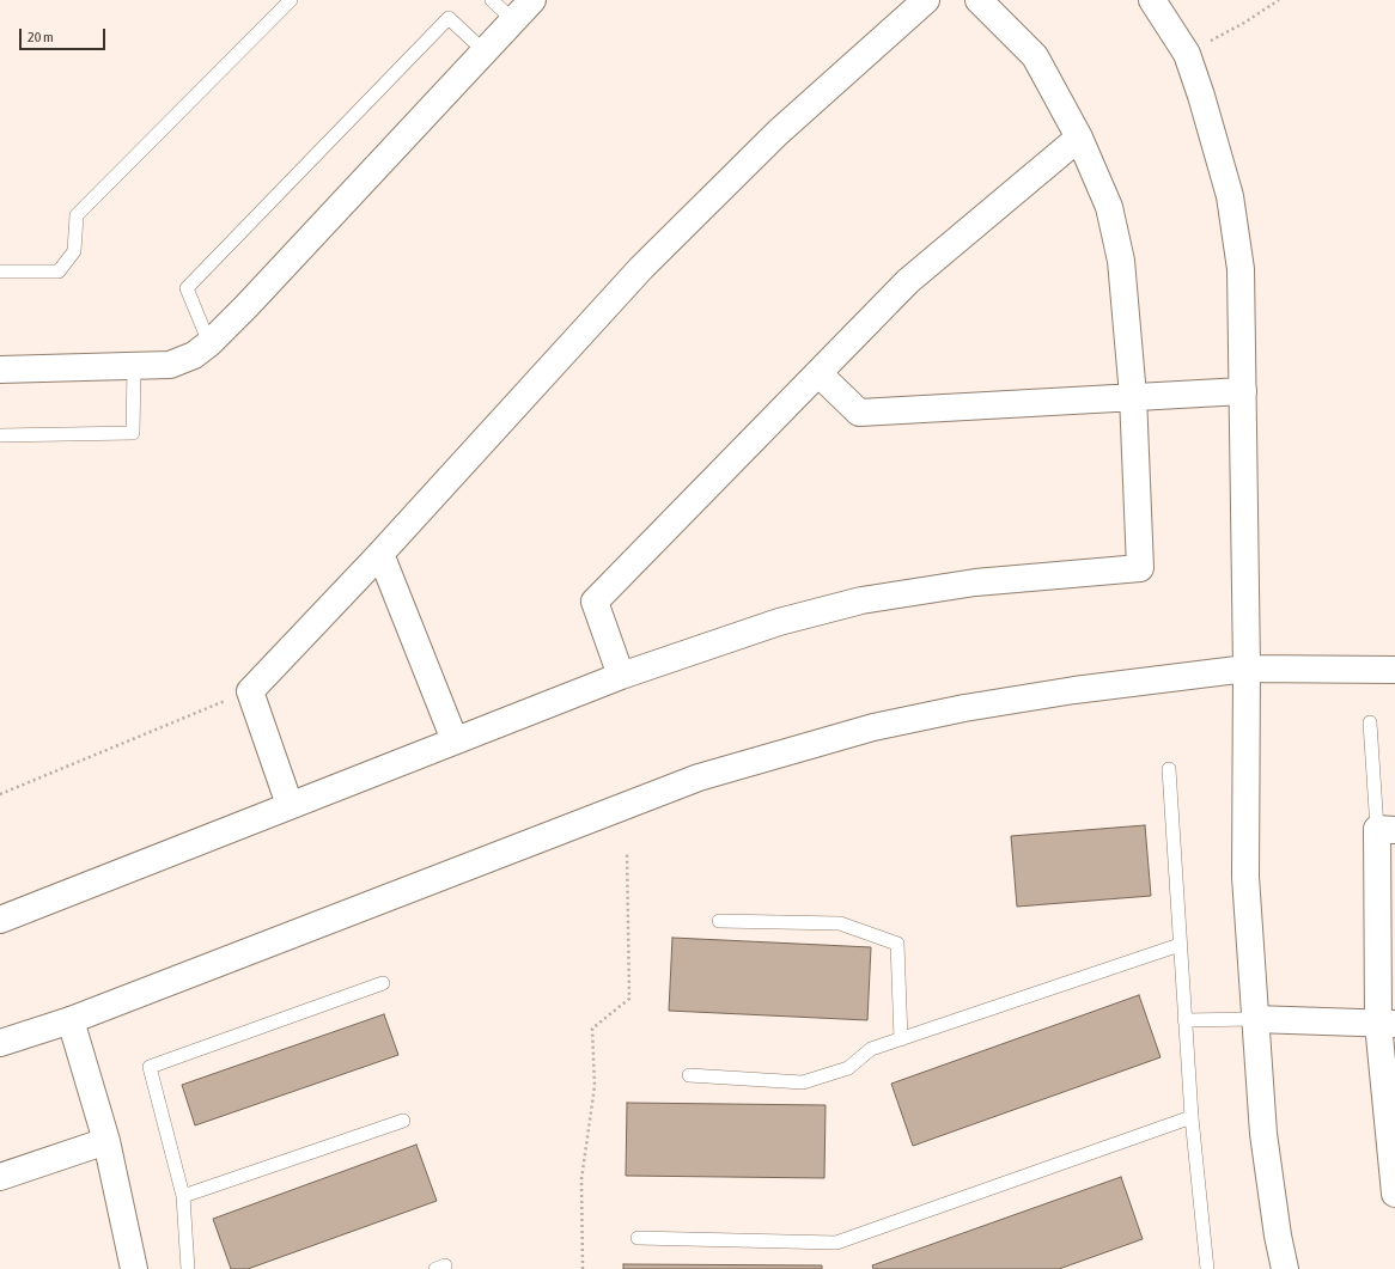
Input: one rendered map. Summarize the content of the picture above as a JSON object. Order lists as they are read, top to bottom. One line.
{"scale_bar":"20 m"}
